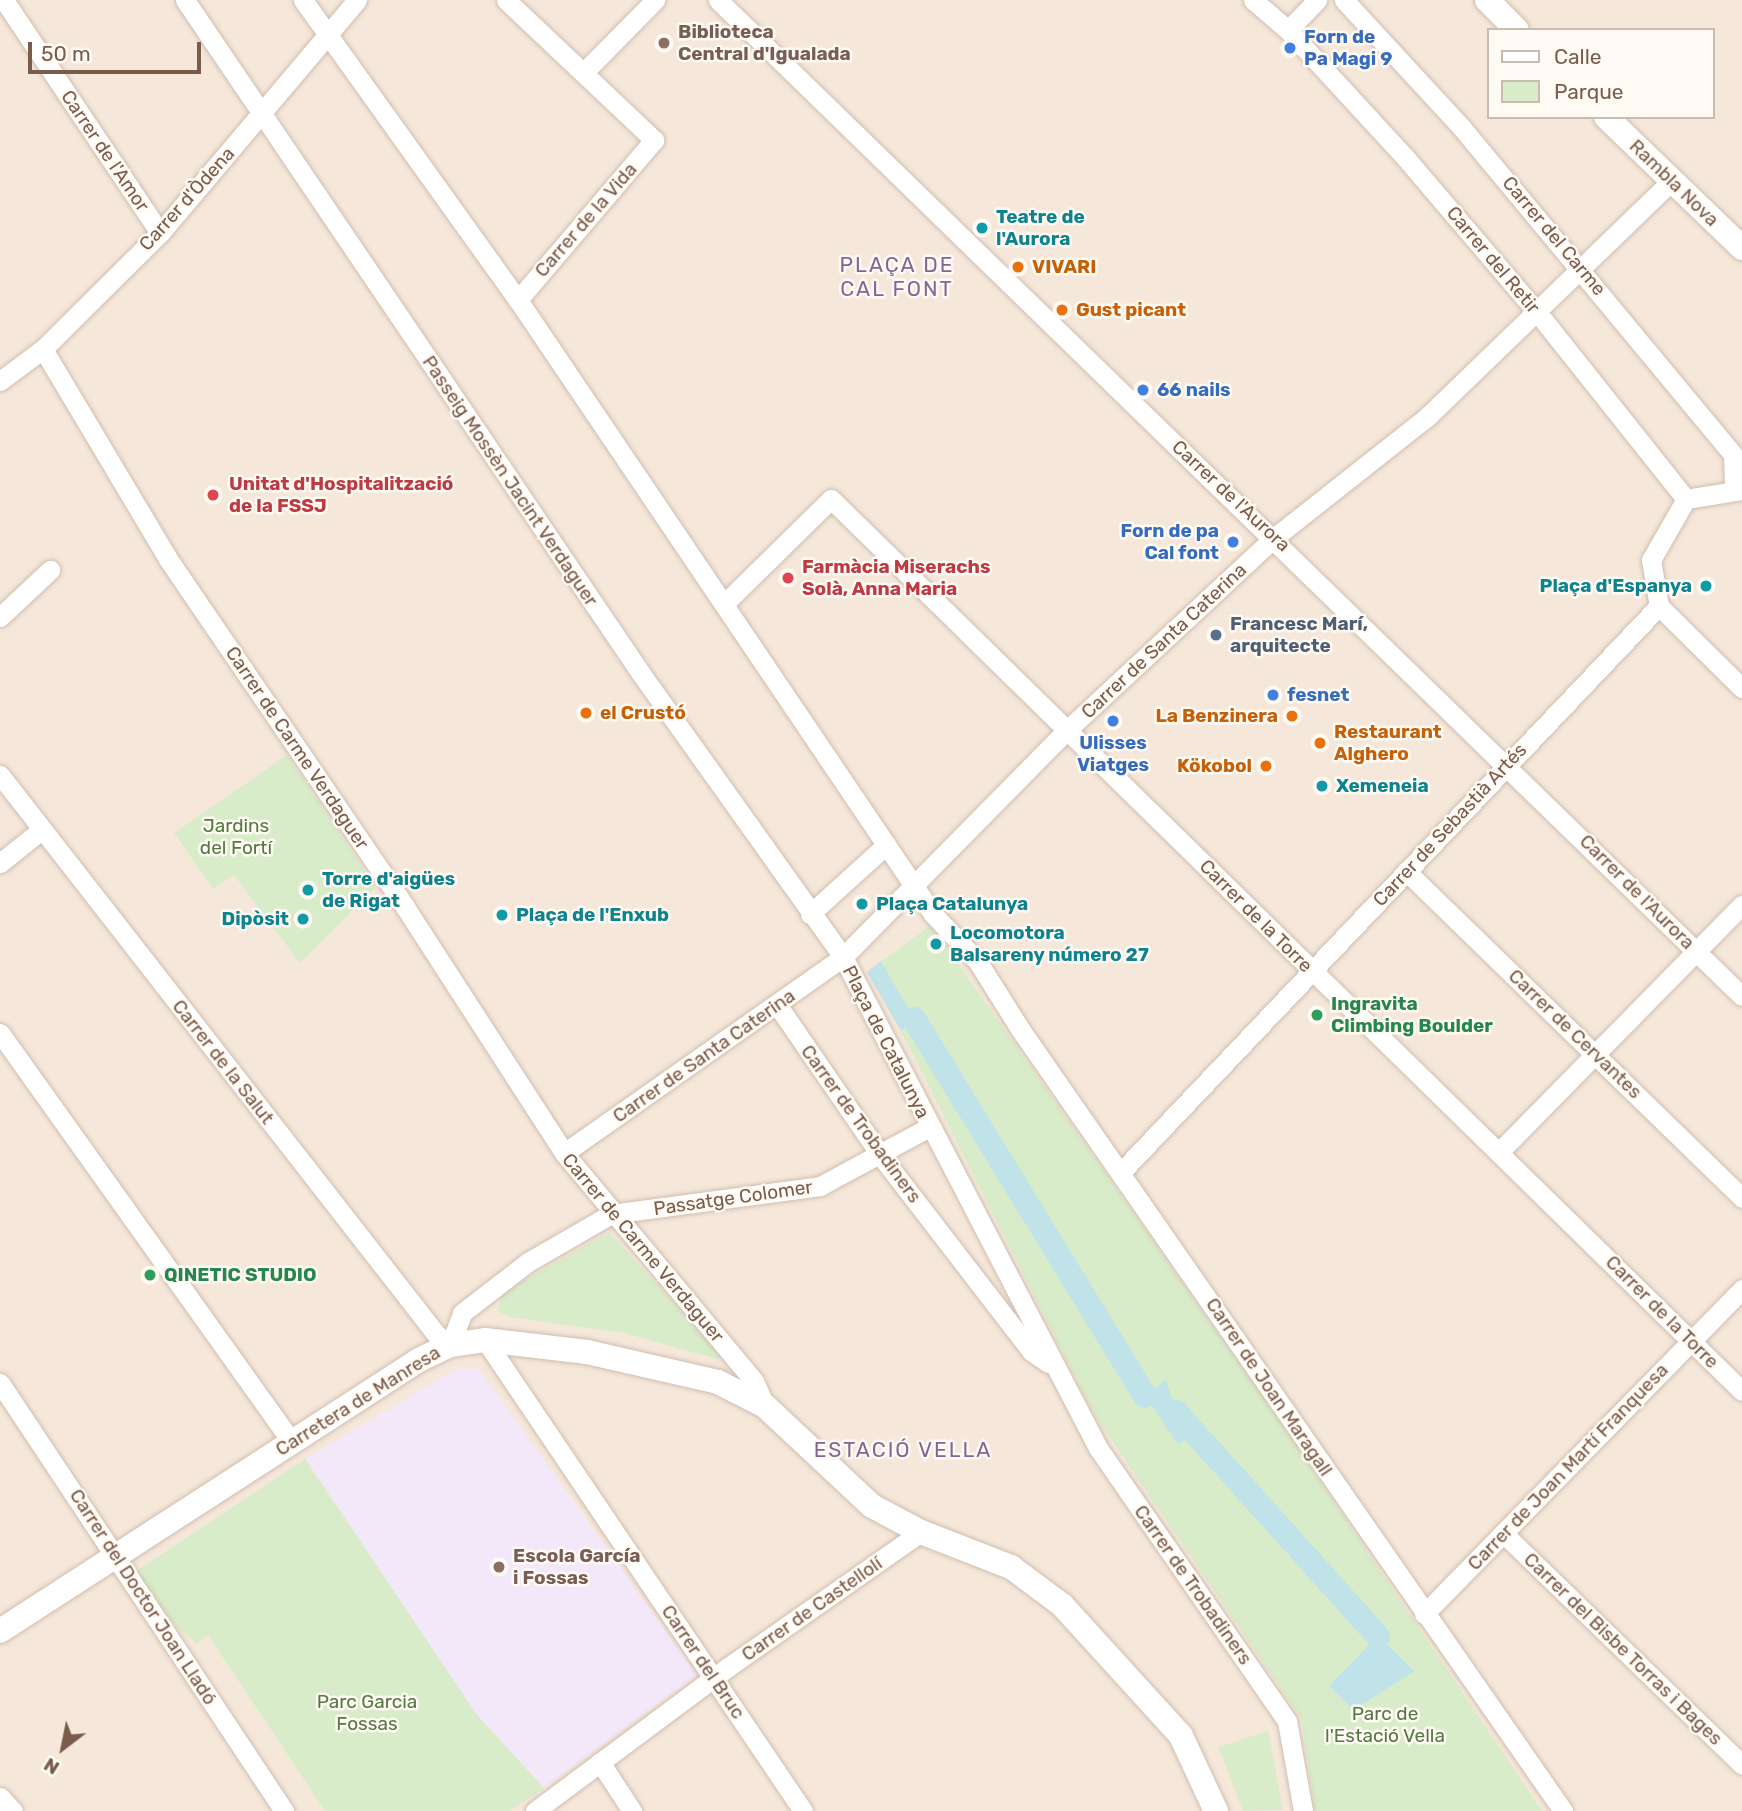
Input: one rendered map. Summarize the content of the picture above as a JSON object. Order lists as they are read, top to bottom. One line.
{"streets":{"street":["Carrer de l'Amor","Rambla Nova","Carrer d'Òdena","Carrer de la Vida","Carrer del Carme","Carrer del Retir","Passeig Mossèn Jacint Verdaguer","Carrer de l'Aurora","Carrer de Santa Caterina","Carrer de Carme Verdaguer","Carrer de Sebastià Artés","Carrer de la Torre","Carrer de Cervantes","Plaça de Catalunya","Carrer de la Salut","Carrer de Trobadiners","Passatge Colomer","Carrer de Joan Maragall","Carretera de Manresa","Carrer de Joan Martí Franquesa","Carrer del Doctor Joan Lladó","Carrer de Castellolí","Carrer del Bisbe Torras i Bages","Carrer del Bruc"]},"crossings":[["Carrer de l'Amor","Carrer d'Òdena"],["Rambla Nova","Carrer de Santa Caterina"],["Carrer d'Òdena","Passeig Mossèn Jacint Verdaguer"],["Carrer d'Òdena","Carrer de Carme Verdaguer"],["Carrer del Carme","Carrer de Santa Caterina"],["Carrer del Retir","Carrer de Santa Caterina"],["Passeig Mossèn Jacint Verdaguer","Carrer de Santa Caterina"],["Passeig Mossèn Jacint Verdaguer","Plaça de Catalunya"],["Carrer de l'Aurora","Carrer de Santa Caterina"],["Carrer de l'Aurora","Carrer de Sebastià Artés"],["Carrer de Santa Caterina","Carrer de Carme Verdaguer"],["Carrer de Santa Caterina","Carrer de la Torre"],["Carrer de Santa Caterina","Plaça de Catalunya"],["Carrer de Santa Caterina","Carrer de Trobadiners"],["Carrer de Santa Caterina","Carrer de Joan Maragall"],["Carrer de Carme Verdaguer","Passatge Colomer"],["Carrer de Carme Verdaguer","Carretera de Manresa"],["Carrer de Sebastià Artés","Carrer de la Torre"],["Carrer de Sebastià Artés","Carrer de Cervantes"],["Carrer de Sebastià Artés","Carrer de Joan Maragall"],["Carrer de la Torre","Carrer de Joan Martí Franquesa"],["Plaça de Catalunya","Carrer de Trobadiners"],["Plaça de Catalunya","Passatge Colomer"],["Carrer de la Salut","Passatge Colomer"],["Carrer de la Salut","Carretera de Manresa"],["Carrer de Trobadiners","Passatge Colomer"],["Passatge Colomer","Carretera de Manresa"],["Carrer de Joan Maragall","Carrer de Joan Martí Franquesa"],["Carretera de Manresa","Carrer del Doctor Joan Lladó"],["Carretera de Manresa","Carrer de Castellolí"],["Carretera de Manresa","Carrer del Bruc"],["Carrer de Joan Martí Franquesa","Carrer del Bisbe Torras i Bages"],["Carrer de Castellolí","Carrer del Bruc"]],"districts":["PLAÇA DE CAL FONT","ESTACIÓ VELLA"],"parks":["Jardins del Fortí","Parc Garcia Fossas","Parc de l'Estació Vella"],"places":["Biblioteca Central d'Igualada","Forn de Pa Magi 9","Teatre de l'Aurora","VIVARI","Gust picant","66 nails","Unitat d'Hospitalització de la FSSJ","Forn de pa Cal font","Farmàcia Miserachs Solà, Anna Maria","Plaça d'Espanya","Francesc Marí, arquitecte","fesnet","el Crustó","La Benzinera","Ulisses Viatges","Restaurant Alghero","Kökobol","Xemeneia","Torre d'aigües de Rigat","Plaça Catalunya","Plaça de l'Enxub","Dipòsit","Locomotora Balsareny número 27","Ingravita Climbing Boulder","QINETIC STUDIO","Escola García i Fossas"],"legend":["Calle","Parque"],"scale_bar":"50 m","north":"bottom left"}
